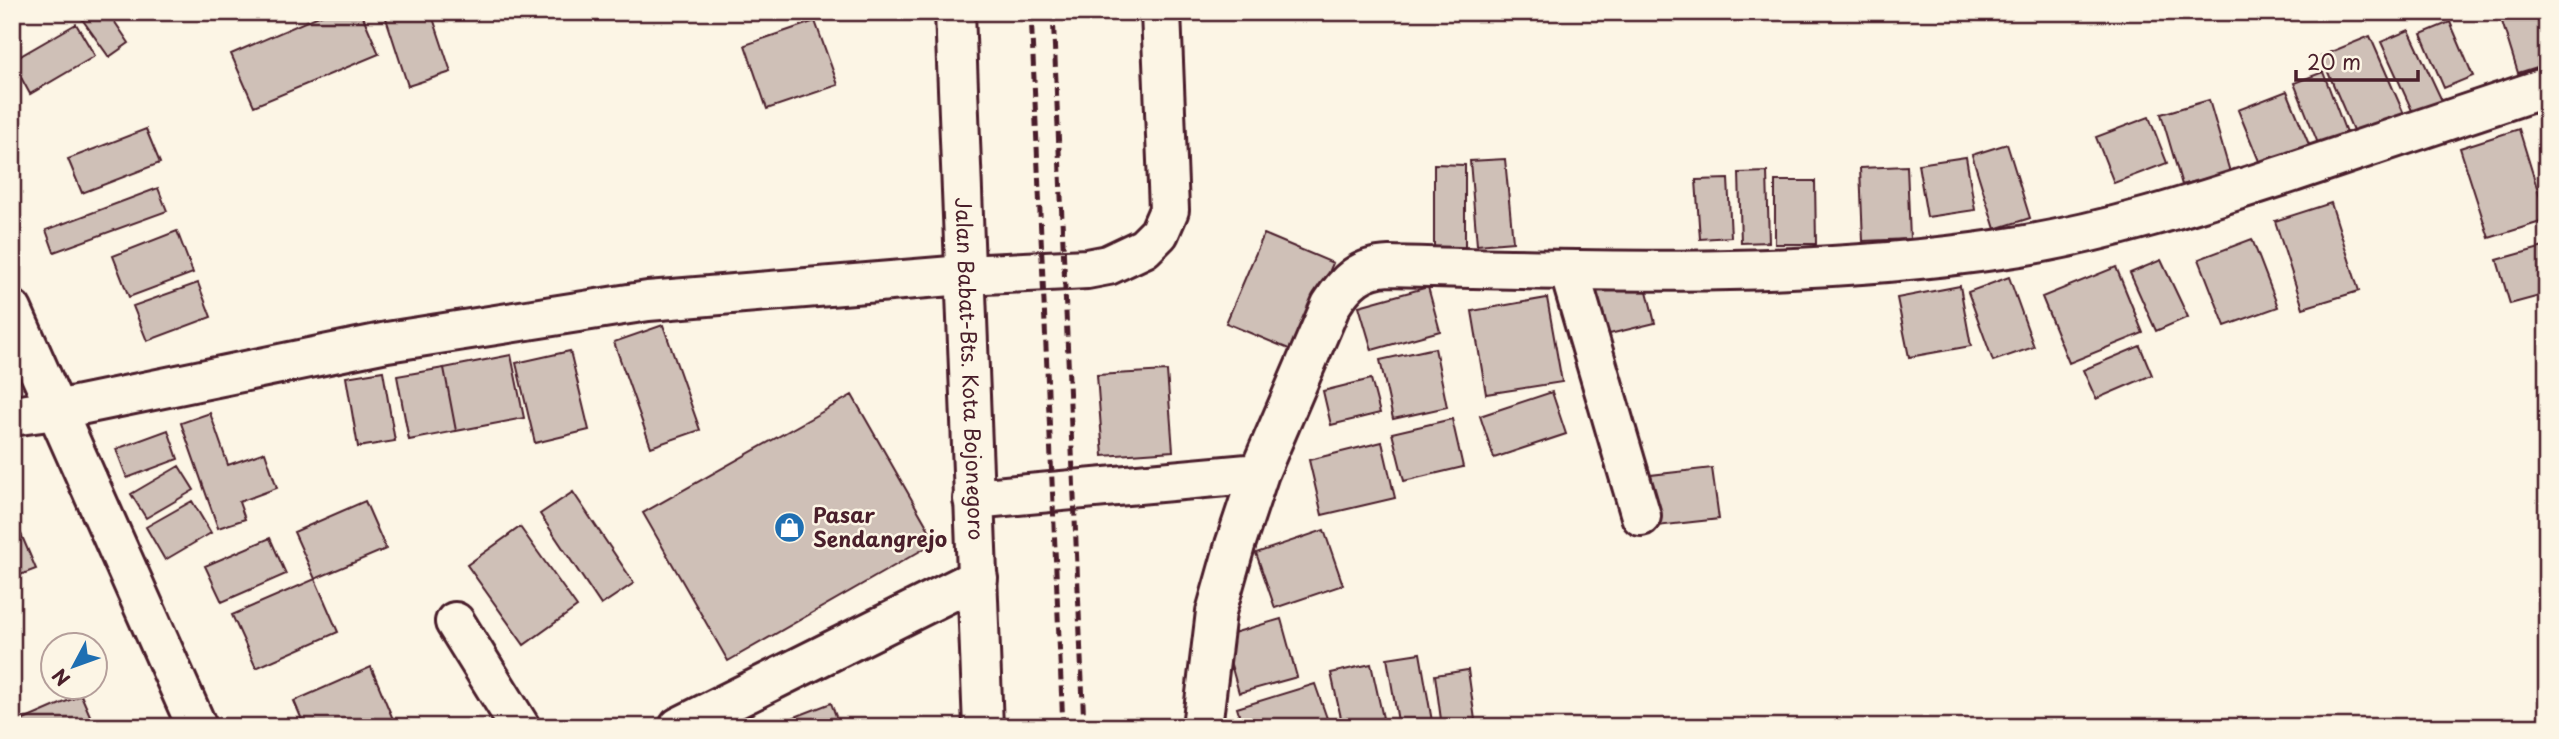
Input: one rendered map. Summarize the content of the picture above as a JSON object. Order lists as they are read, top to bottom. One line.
{"streets":{"main road":["Jalan Babat-Bts. Kota Bojonegoro"]},"places":{"shop":["Pasar Sendangrejo"]},"scale_bar":"20 m","north":"bottom left"}
